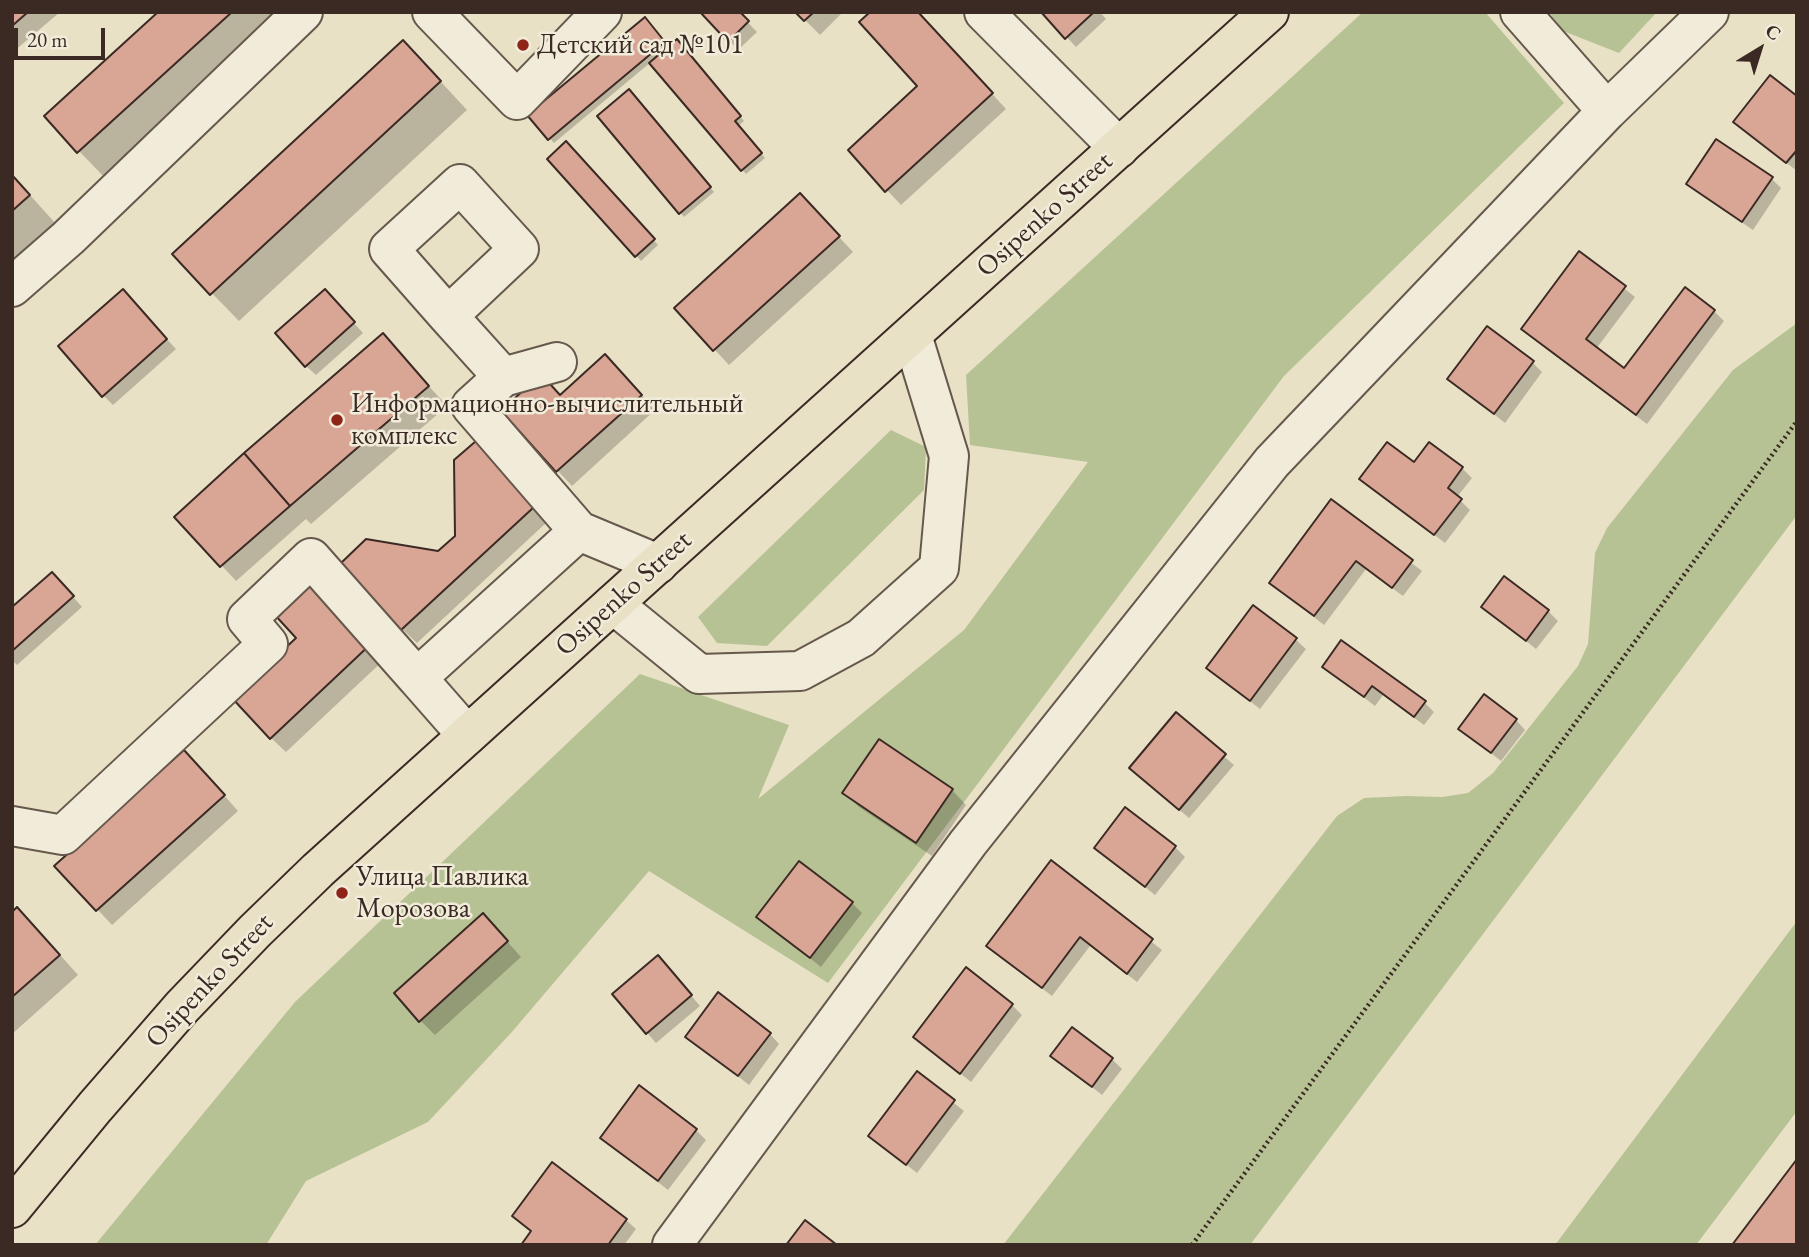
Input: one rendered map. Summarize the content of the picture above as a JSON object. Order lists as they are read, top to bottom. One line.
{"streets":{"main road":["Osipenko Street"]},"places":["Детский сад №101","Информационно-вычислительный комплекс","Улица Павлика Морозова"],"scale_bar":"20 m","north":"top right"}
